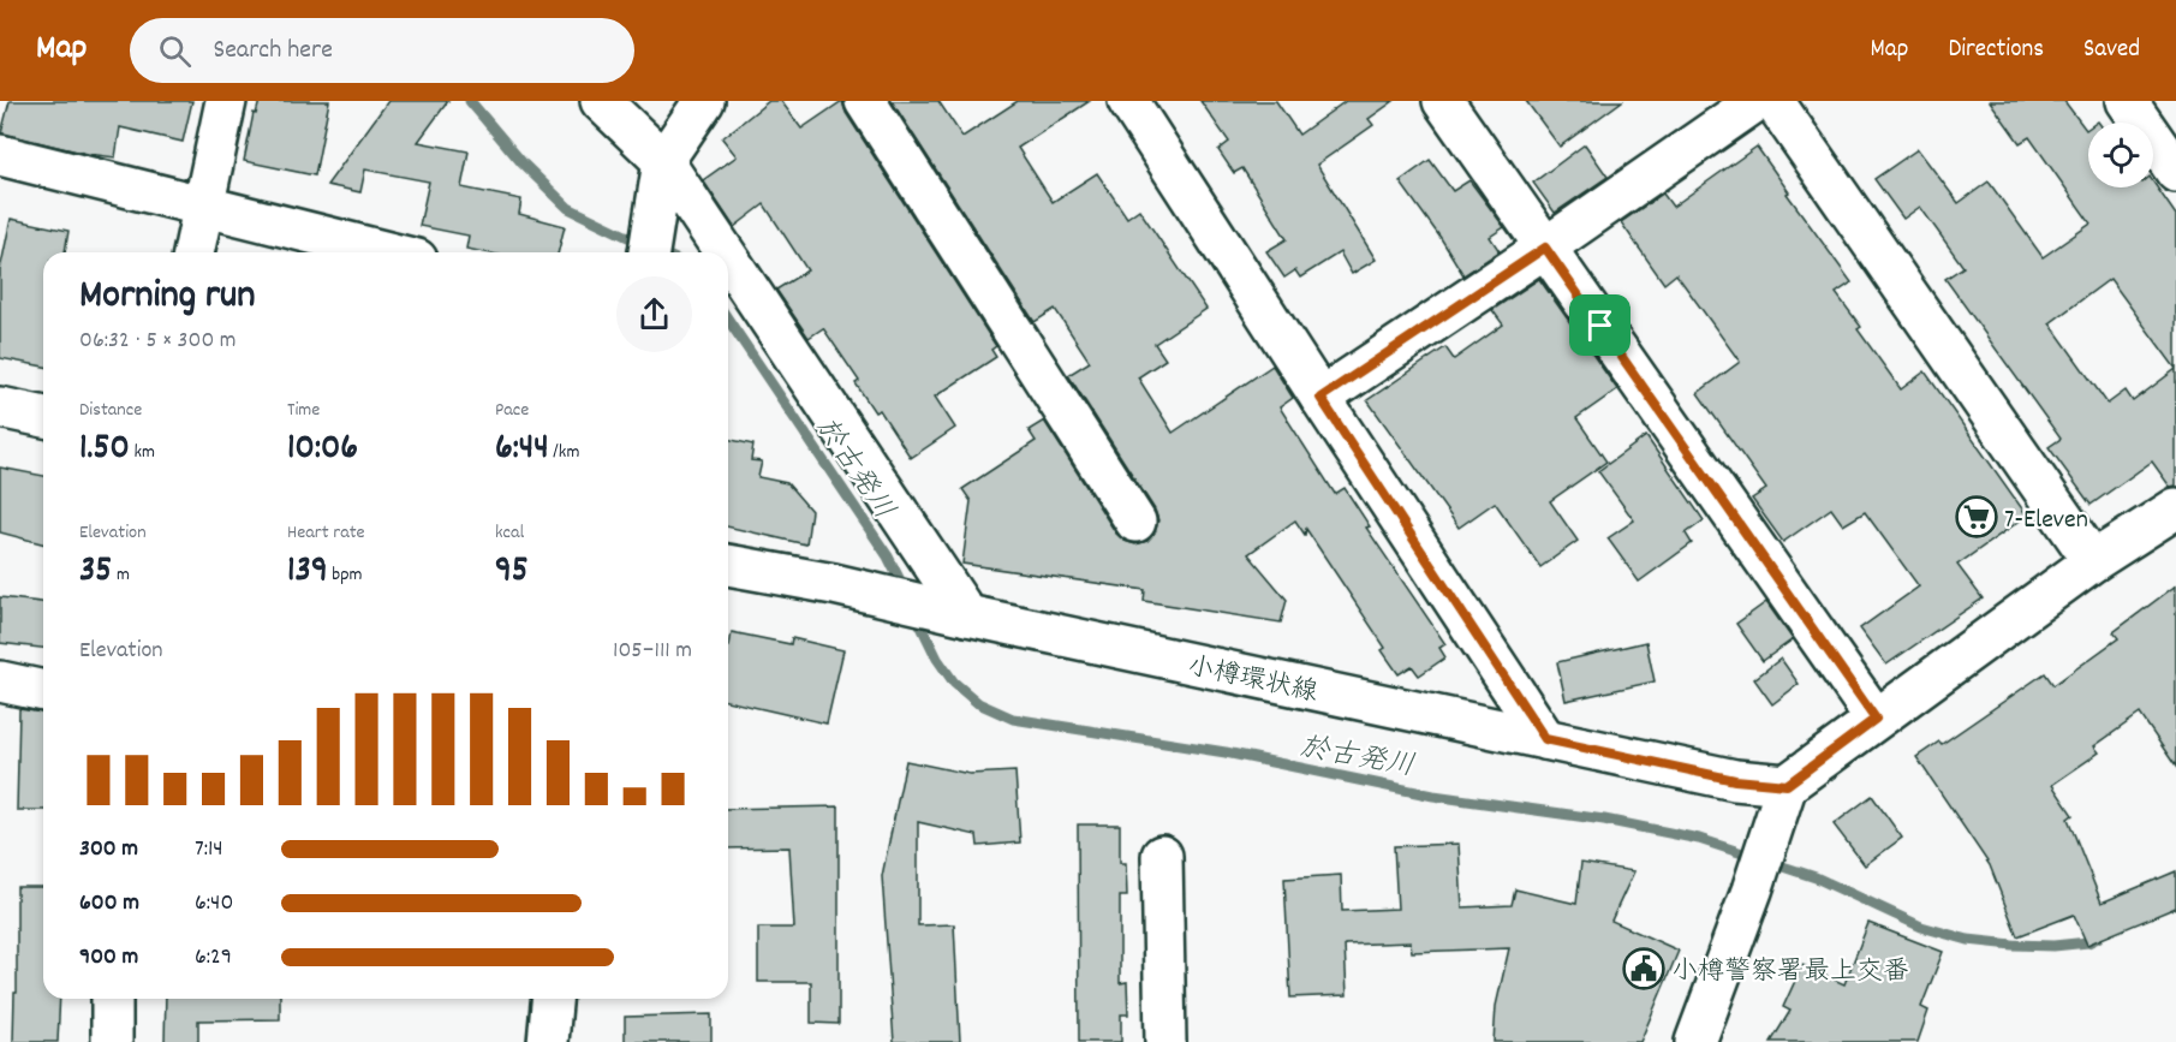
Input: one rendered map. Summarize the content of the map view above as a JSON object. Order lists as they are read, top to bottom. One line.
{"streets":{"street":["小樽環状線"]},"water":["於古発川"],"places":{"supermarket":["7-Eleven"],"public building":["小樽警察署最上交番"]},"page":{"header":"Map","search":"Search here","nav":["Map","Directions","Saved"],"heading":["Morning run","06:32 · 5 × 300 m"],"stats":[["Distance","1.50 km"],["Time","10:06"],["Pace","6:44 /km"],["Elevation","35 m"],["Heart rate","139 bpm"],["kcal","95"]],"chart":["Elevation","105–111 m"],"list":[{"name":"300 m","note":"7:14"},{"name":"600 m","note":"6:40"},{"name":"900 m","note":"6:29"}]}}
